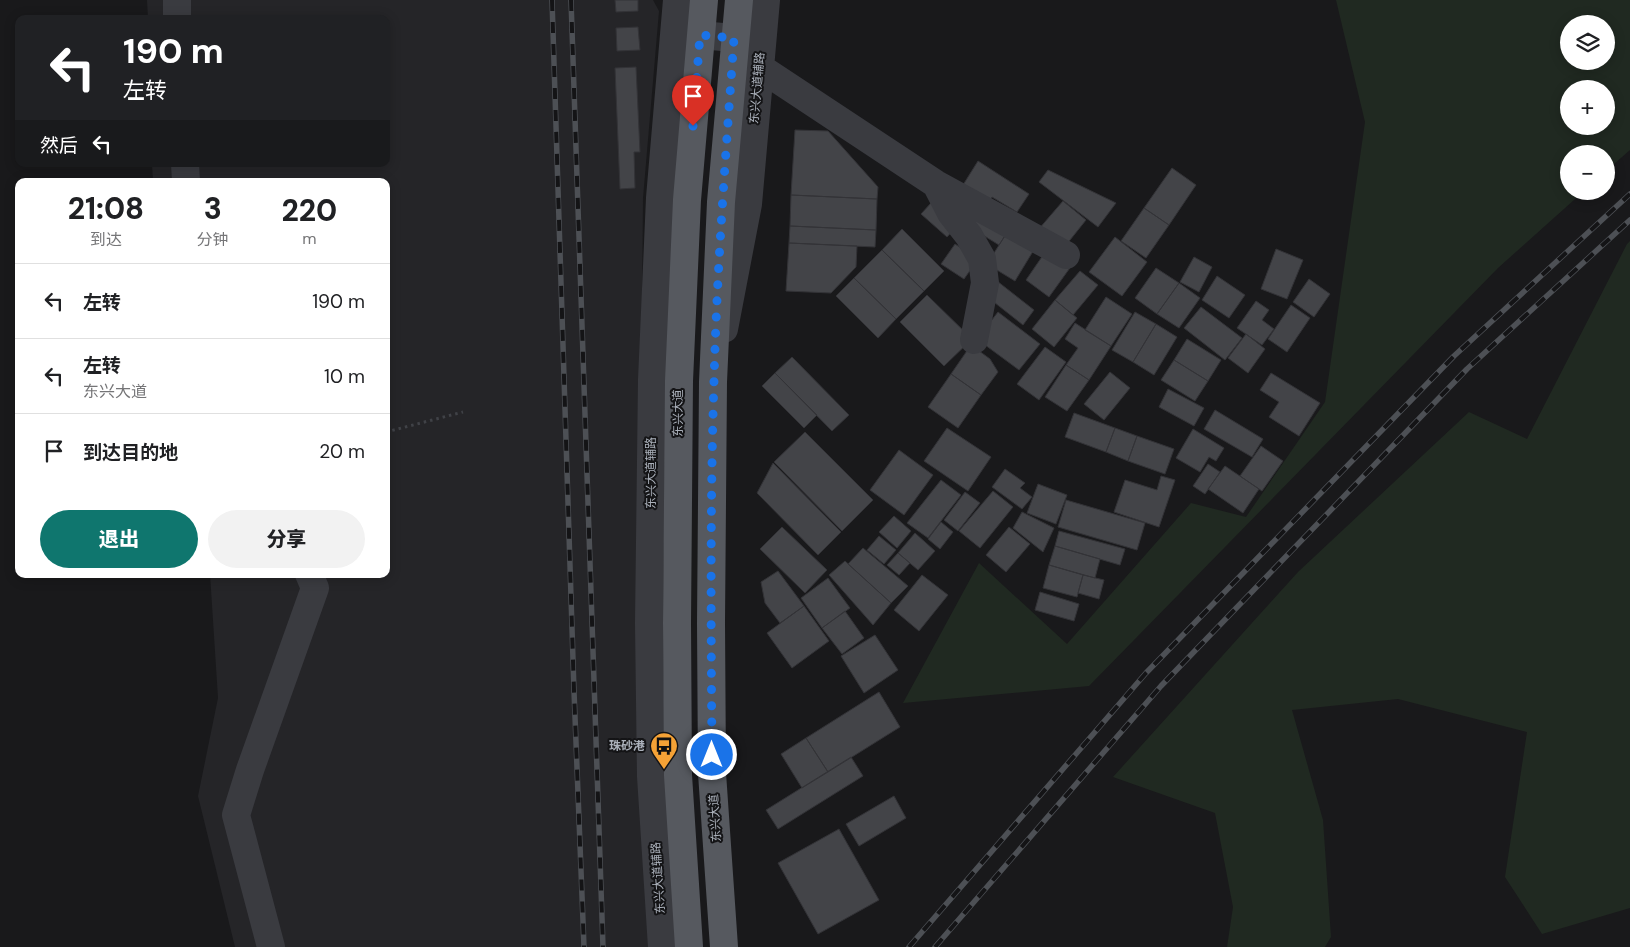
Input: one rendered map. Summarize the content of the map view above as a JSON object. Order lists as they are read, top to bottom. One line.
{"streets":{"main road":["东兴大道"],"street":["东兴大道辅路"]},"crossings":[["东兴大道辅路","东兴大道"]],"places":{"bus stop":["珠砂港"]},"page":{"map_buttons":["+","−"],"turn":["190 m","左转"],"then":"然后","eta":["21:08","到达","3","分钟","220","m"],"list":[{"name":"左转","value":"190 m"},{"name":"左转","note":"东兴大道","value":"10 m"},{"name":"到达目的地","value":"20 m"}],"buttons":["退出","分享"]}}
